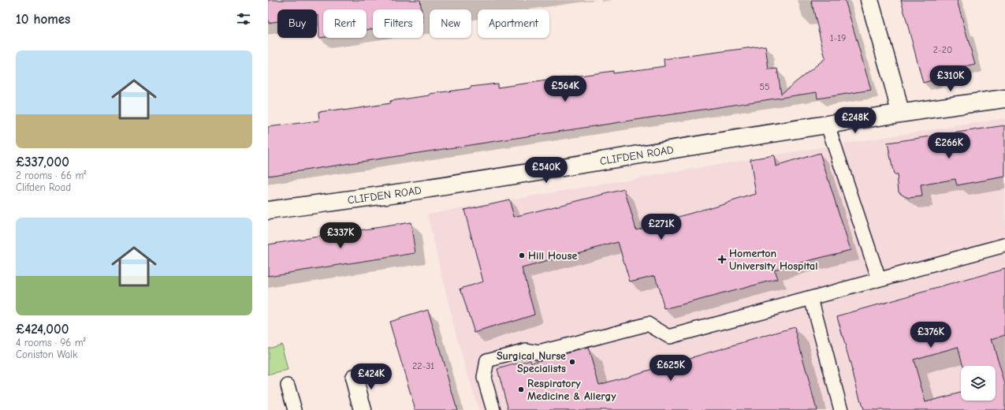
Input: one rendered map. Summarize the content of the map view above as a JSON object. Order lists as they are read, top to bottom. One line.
{"streets":{"street":["CLIFDEN ROAD"]},"places":{"other":["Hill House","Surgical Nurse Specialists","Respiratory Medicine & Allergy"],"health":["Homerton University Hospital"]},"house_numbers":["1-19","2-20","55","22-31"],"page":{"heading":"10 homes","chip":["Buy","Rent","Filters","New","Apartment"],"list":[{"name":"£337,000","note":"2 rooms · 66 m² · Clifden Road"},{"name":"£424,000","note":"4 rooms · 96 m² · Coniston Walk"}],"price":["£310K","£564K","£248K","£266K","£540K","£271K","£337K","£376K","£625K","£424K"]}}
